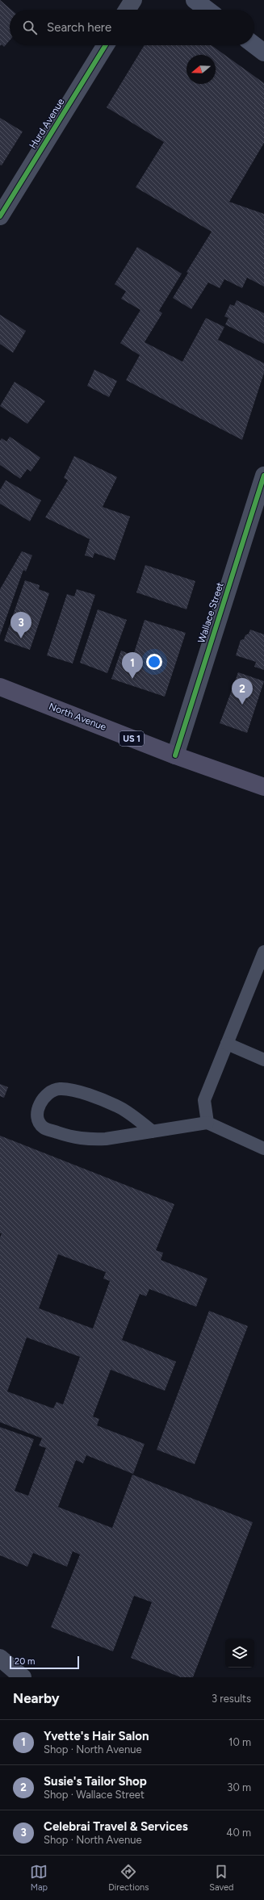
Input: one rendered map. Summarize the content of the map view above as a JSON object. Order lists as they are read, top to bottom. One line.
{"streets":{"main road":["North Avenue","US 1"],"street":["Hurd Avenue","Wallace Street"]},"crossings":[["Wallace Street","North Avenue"]],"scale_bar":"20 m","north":"left","page":{"search":"Search here","pins":["3","1","2"],"scale":"20 m","heading":["Nearby","3 results"],"list":[{"mark":"1","name":"Yvette's Hair Salon","note":"Shop · North Avenue","value":"10 m"},{"mark":"2","name":"Susie's Tailor Shop","note":"Shop · Wallace Street","value":"30 m"},{"mark":"3","name":"Celebrai Travel & Services","note":"Shop · North Avenue","value":"40 m"}],"nav":["Map","Directions","Saved"]}}
